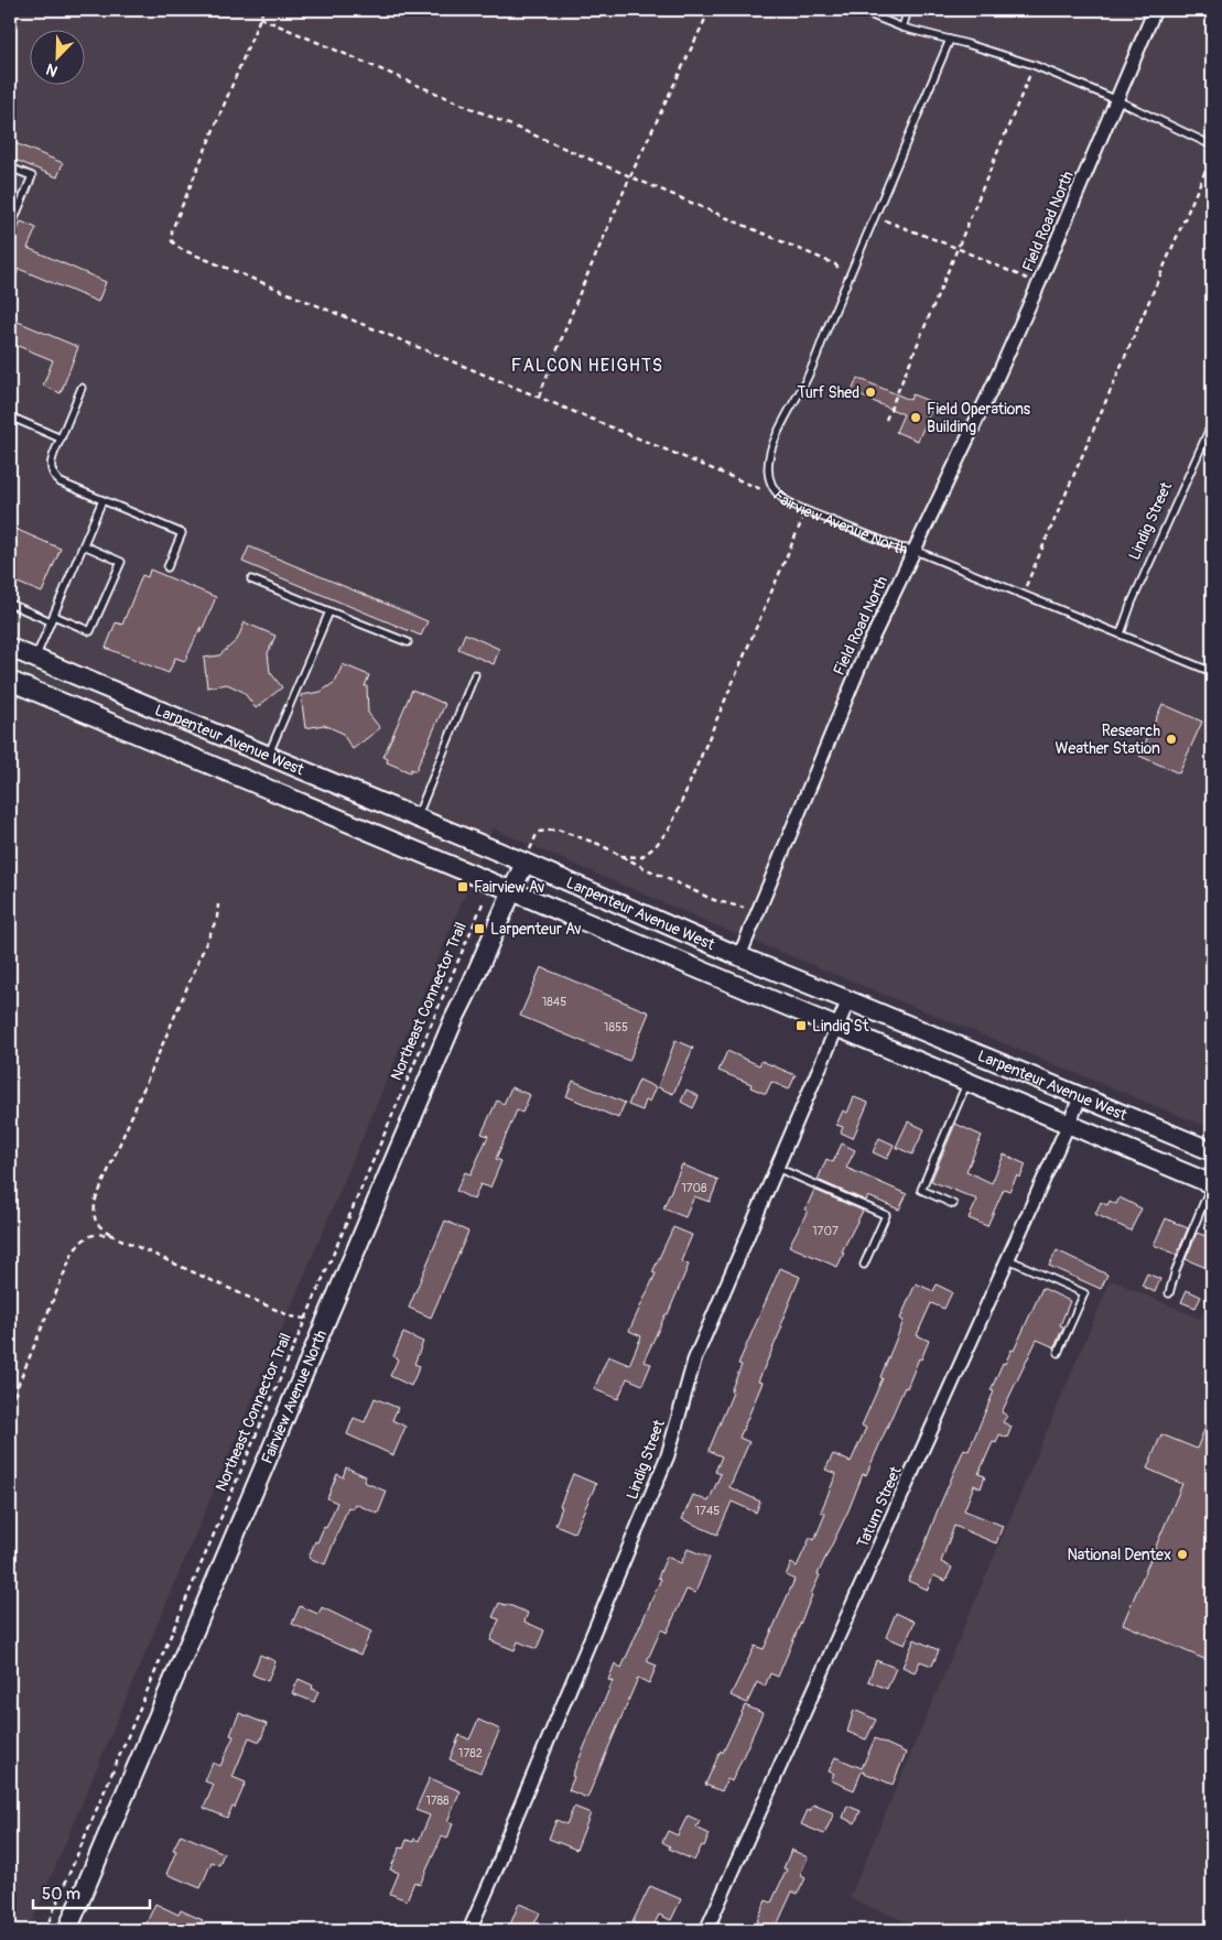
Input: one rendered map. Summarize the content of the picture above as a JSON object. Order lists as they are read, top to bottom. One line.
{"streets":{"main road":["Fairview Avenue North","Larpenteur Avenue West"],"street":["Field Road North","Lindig Street","Tatum Street"],"path":["Northeast Connector Trail"]},"crossings":[["Field Road North","Fairview Avenue North"],["Field Road North","Larpenteur Avenue West"],["Fairview Avenue North","Lindig Street"],["Fairview Avenue North","Larpenteur Avenue West"],["Lindig Street","Larpenteur Avenue West"],["Larpenteur Avenue West","Tatum Street"]],"districts":["FALCON HEIGHTS"],"places":{"other":["Turf Shed","Field Operations Building","Research Weather Station","National Dentex"],"transit":["Fairview Av","Larpenteur Av","Lindig St"]},"house_numbers":["1845","1855","1708","1707","1745","1782","1788"],"scale_bar":"50 m","north":"bottom left"}
